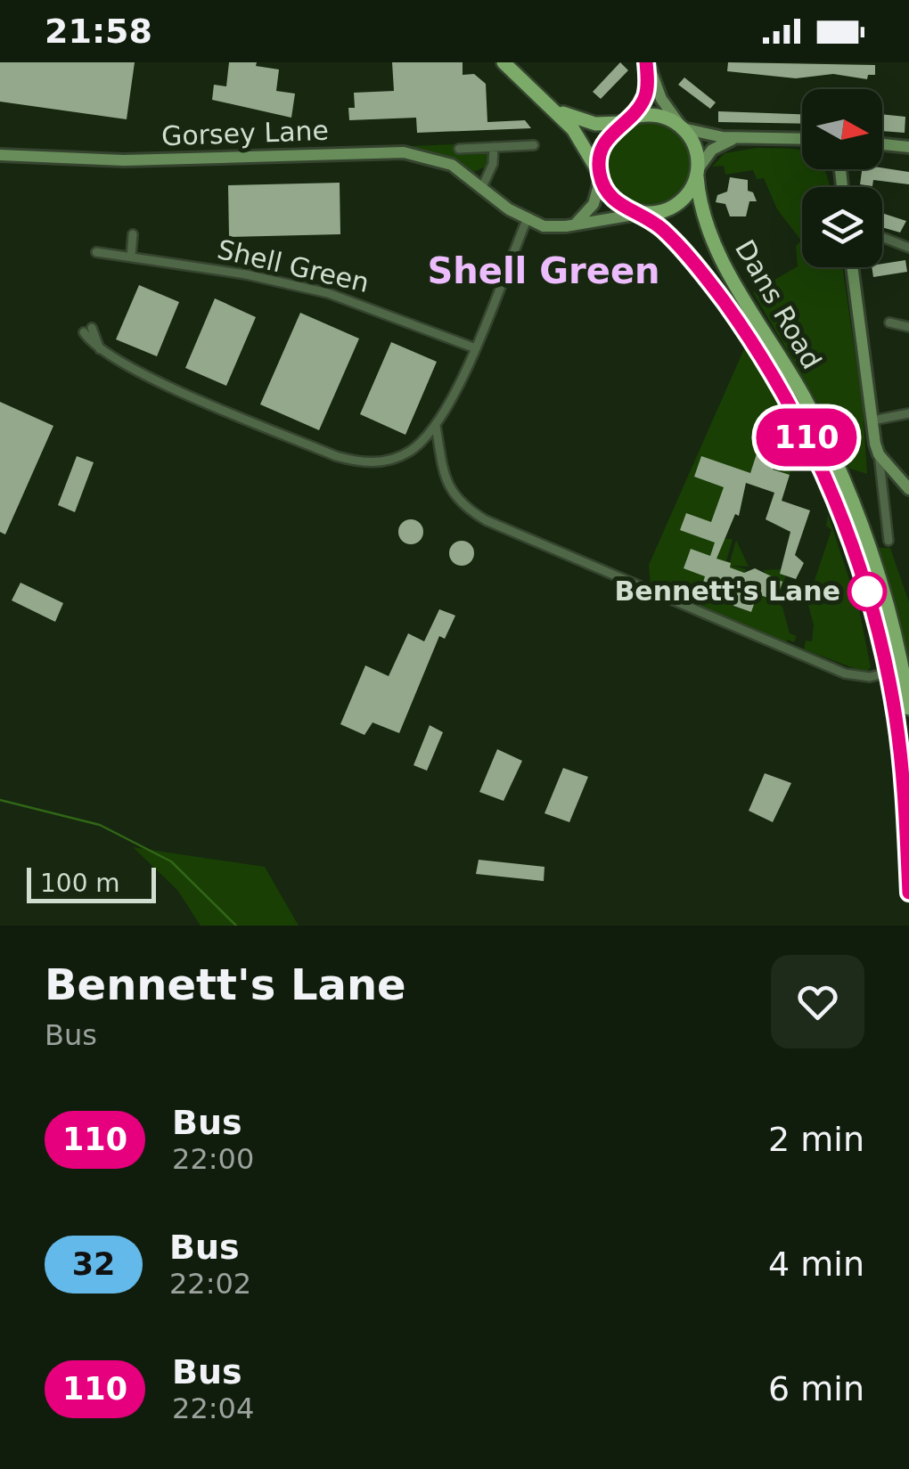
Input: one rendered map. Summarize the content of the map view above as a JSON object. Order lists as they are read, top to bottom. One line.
{"streets":{"main road":["Dans Road"],"street":["Gorsey Lane","Shell Green"]},"districts":["Shell Green"],"places":["Bennett's Lane"],"lines":["bus line 110"],"scale_bar":"100 m","north":"right","page":{"status":"21:58","on_map":"110","scale":"100 m","heading":["Bennett's Lane","Bus"],"list":[{"mark":"110","name":"Bus","note":"22:00","value":"2 min"},{"mark":"32","name":"Bus","note":"22:02","value":"4 min"},{"mark":"110","name":"Bus","note":"22:04","value":"6 min"}]}}
